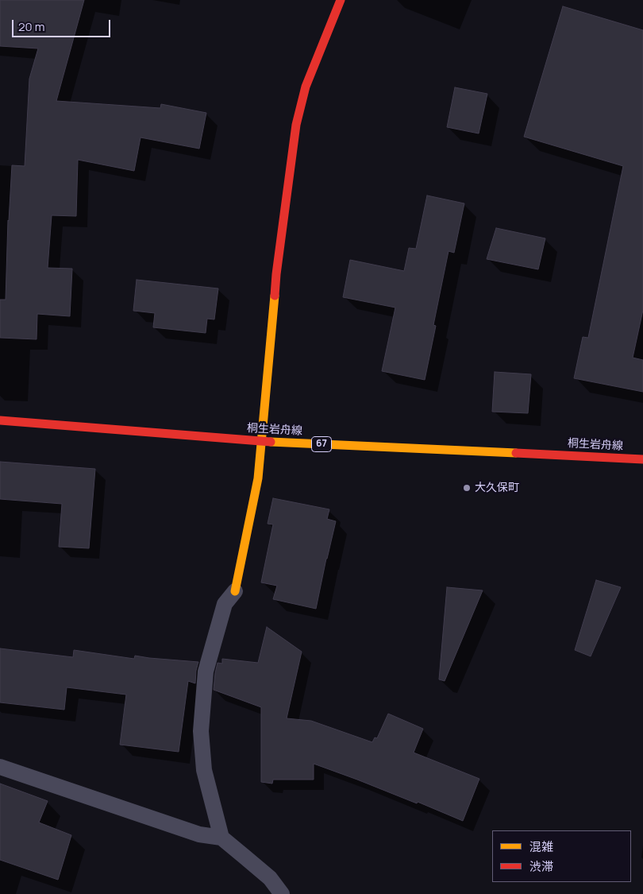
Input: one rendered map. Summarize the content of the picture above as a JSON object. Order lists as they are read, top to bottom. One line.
{"streets":{"main road":["桐生岩舟線","67"]},"places":["大久保町"],"legend":["混雑","渋滞"],"scale_bar":"20 m"}
